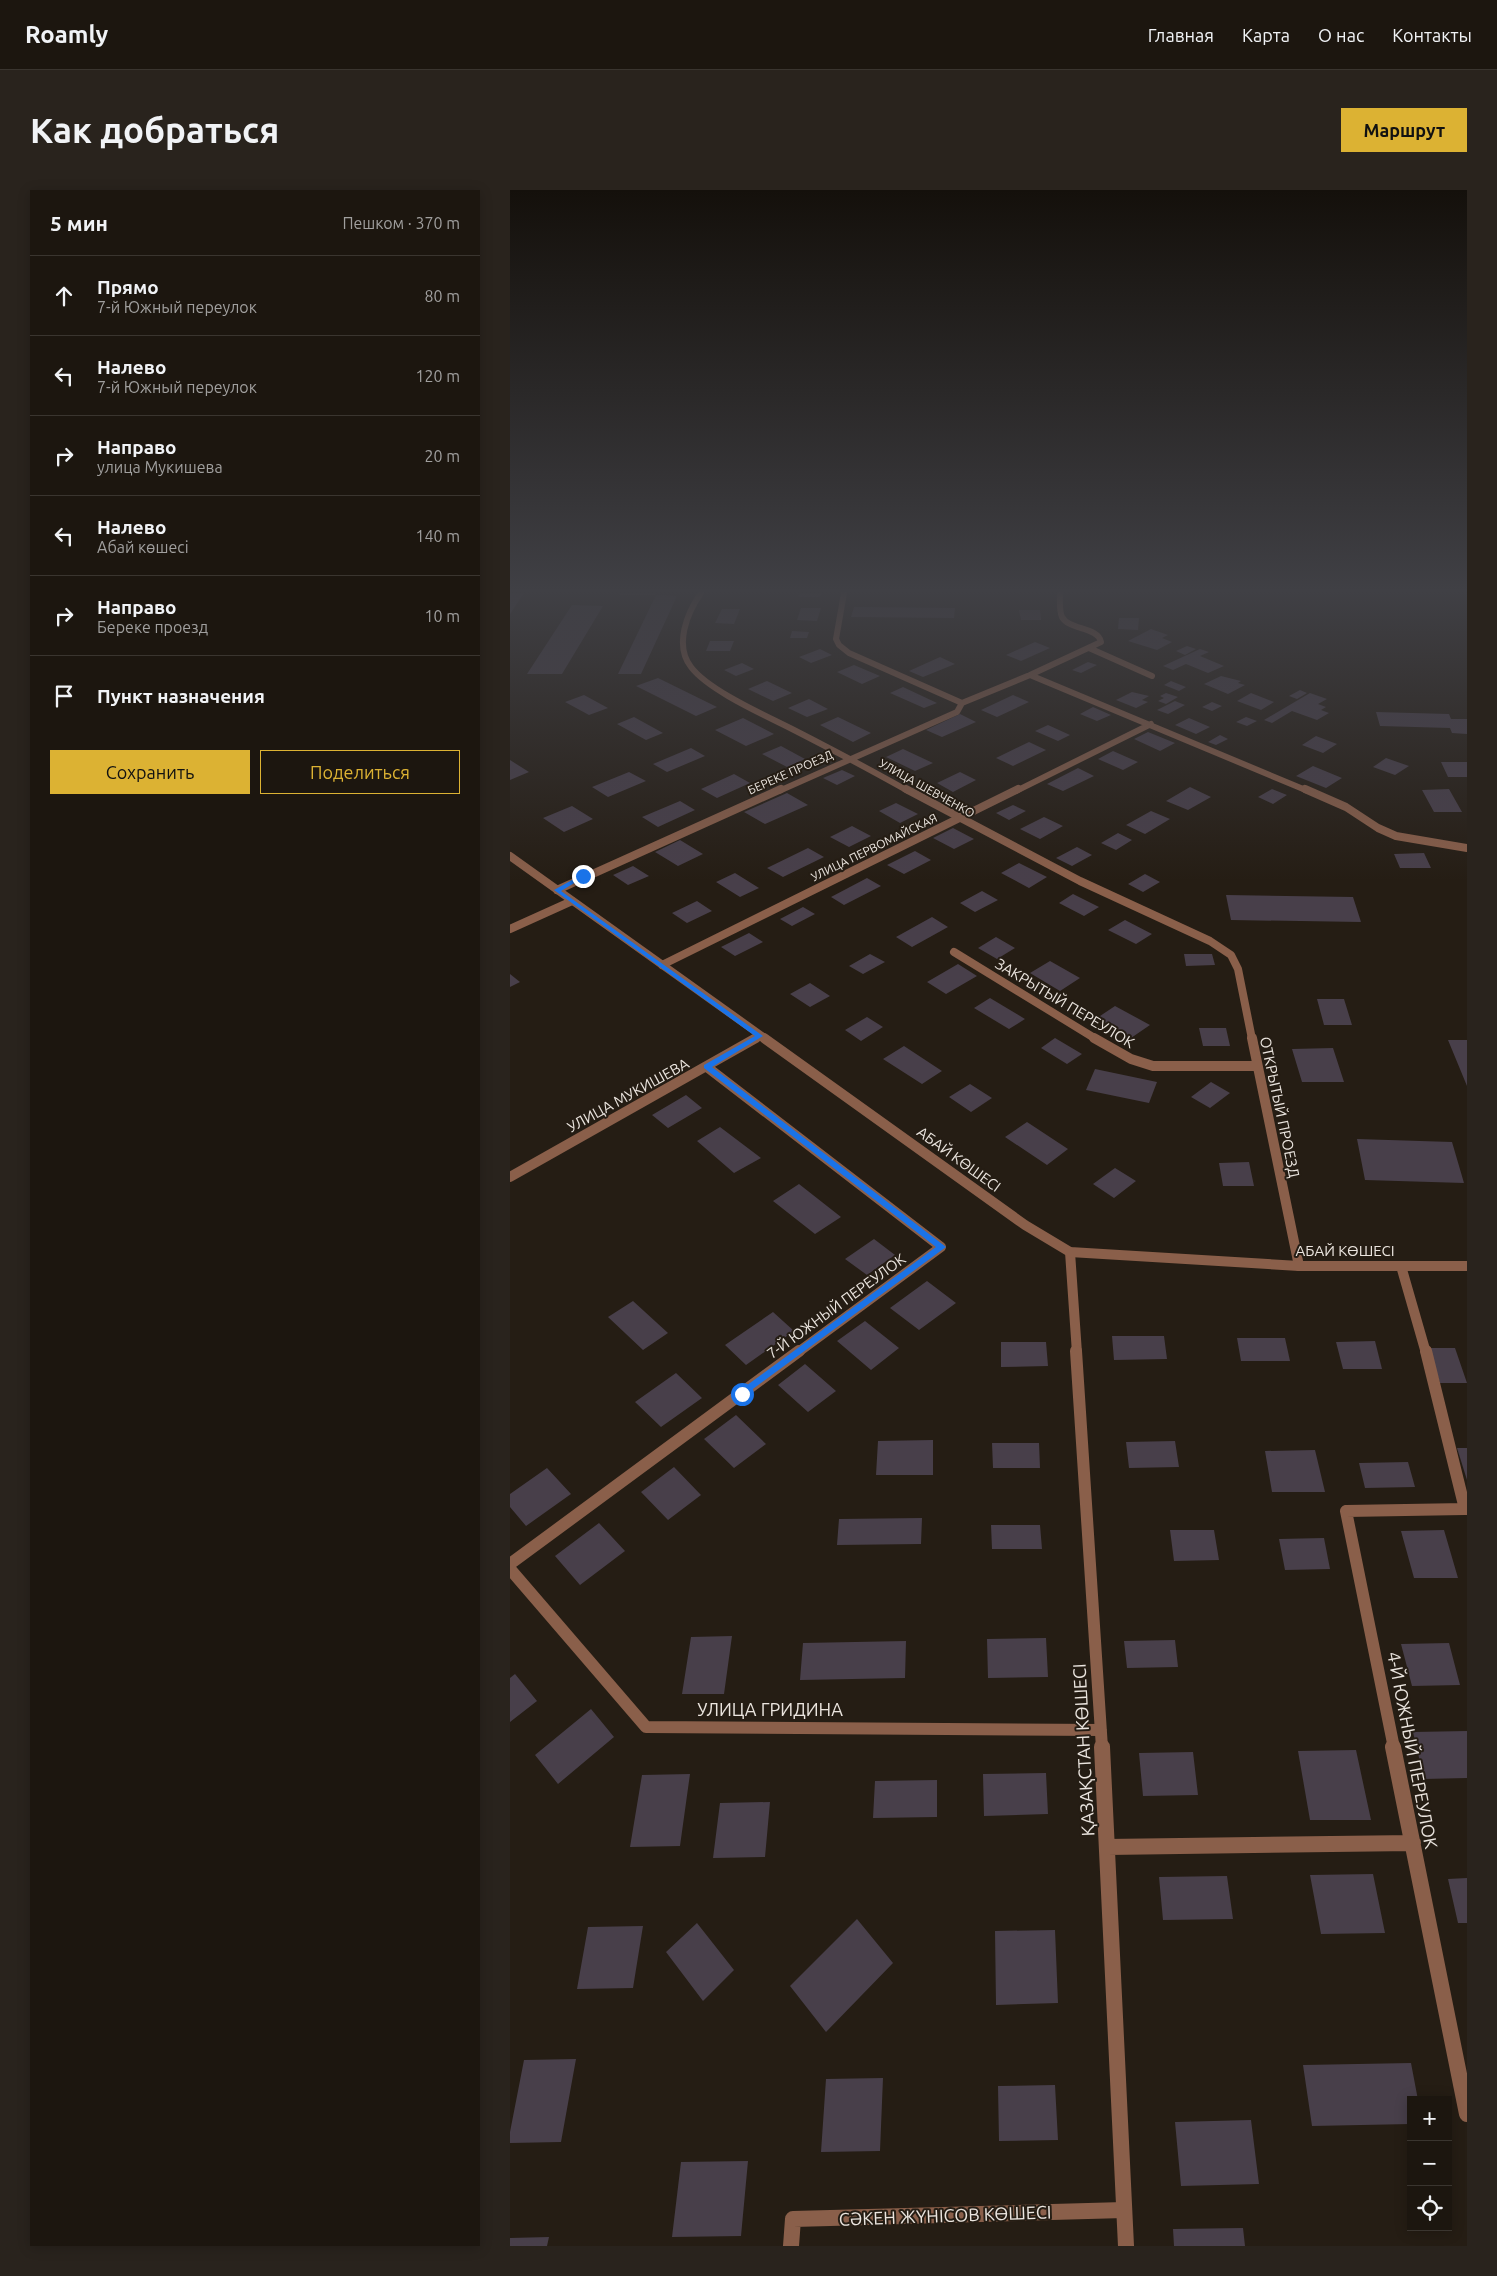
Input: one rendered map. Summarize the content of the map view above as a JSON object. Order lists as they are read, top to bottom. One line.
{"streets":{"street":["БЕРЕКЕ ПРОЕЗД","УЛИЦА ШЕВЧЕНКО","УЛИЦА ПЕРВОМАЙСКАЯ","ЗАКРЫТЫЙ ПЕРЕУЛОК","УЛИЦА МУКИШЕВА","ОТКРЫТЫЙ ПРОЕЗД","АБАЙ КӨШЕСІ","7-Й ЮЖНЫЙ ПЕРЕУЛОК","УЛИЦА ГРИДИНА","ҚАЗАҚСТАН КӨШЕСІ","4-Й ЮЖНЫЙ ПЕРЕУЛОК","СӘКЕН ЖҮНІСОВ КӨШЕСІ"]},"crossings":[["БЕРЕКЕ ПРОЕЗД","УЛИЦА ШЕВЧЕНКО"],["БЕРЕКЕ ПРОЕЗД","АБАЙ КӨШЕСІ"],["УЛИЦА ШЕВЧЕНКО","УЛИЦА ПЕРВОМАЙСКАЯ"],["УЛИЦА ШЕВЧЕНКО","ОТКРЫТЫЙ ПРОЕЗД"],["УЛИЦА ПЕРВОМАЙСКАЯ","АБАЙ КӨШЕСІ"],["ЗАКРЫТЫЙ ПЕРЕУЛОК","ОТКРЫТЫЙ ПРОЕЗД"],["УЛИЦА МУКИШЕВА","АБАЙ КӨШЕСІ"],["УЛИЦА МУКИШЕВА","7-Й ЮЖНЫЙ ПЕРЕУЛОК"],["ОТКРЫТЫЙ ПРОЕЗД","АБАЙ КӨШЕСІ"],["АБАЙ КӨШЕСІ","ҚАЗАҚСТАН КӨШЕСІ"],["АБАЙ КӨШЕСІ","4-Й ЮЖНЫЙ ПЕРЕУЛОК"],["УЛИЦА ГРИДИНА","ҚАЗАҚСТАН КӨШЕСІ"],["ҚАЗАҚСТАН КӨШЕСІ","СӘКЕН ЖҮНІСОВ КӨШЕСІ"]],"page":{"header":"Roamly","nav":["Главная","Карта","О нас","Контакты"],"buttons":["Маршрут",["Сохранить","Поделиться"]],"title":"Как добраться","heading":["5 мин","Пешком · 370 m"],"list":[["Прямо","7-й Южный переулок","80 m"],["Налево","7-й Южный переулок","120 m"],["Направо","улица Мукишева","20 m"],["Налево","Абай көшесі","140 m"],["Направо","Береке проезд","10 m"],"Пункт назначения"],"map_buttons":["+","−"]}}
